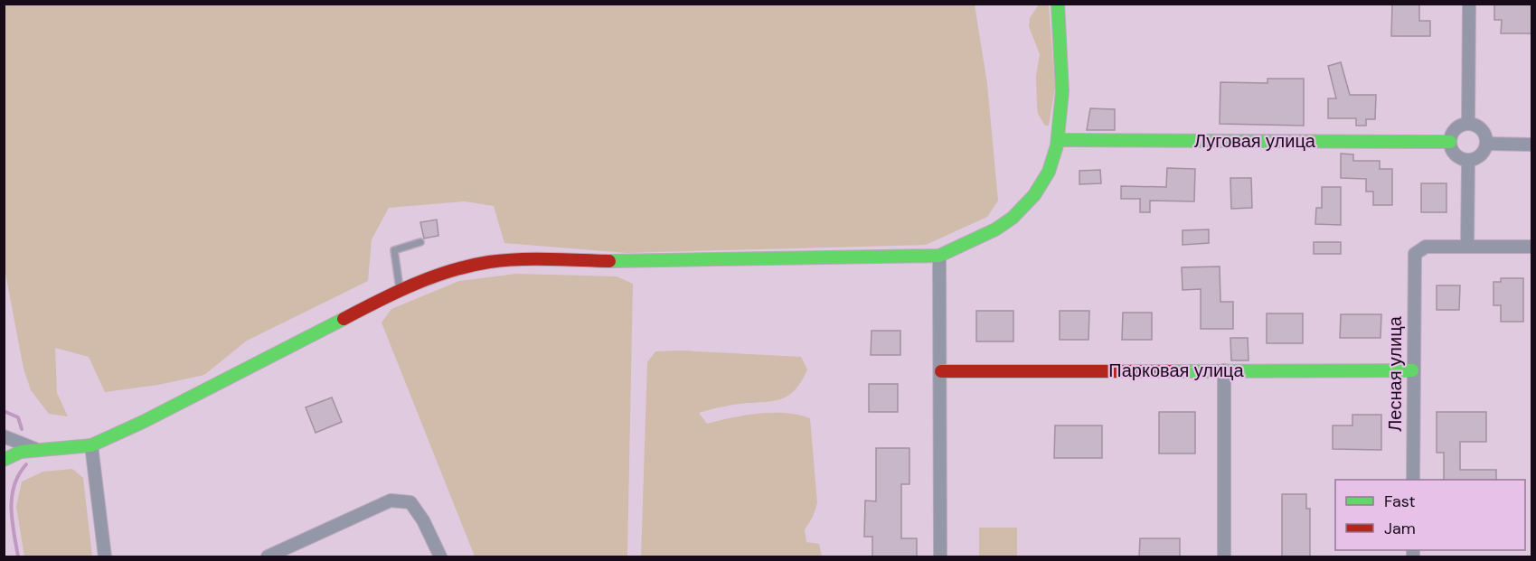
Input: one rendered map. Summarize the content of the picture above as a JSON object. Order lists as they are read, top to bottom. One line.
{"streets":{"street":["Луговая улица","Парковая улица","Лесная улица"]},"crossings":[["Парковая улица","Лесная улица"]],"legend":["Fast","Jam"]}
